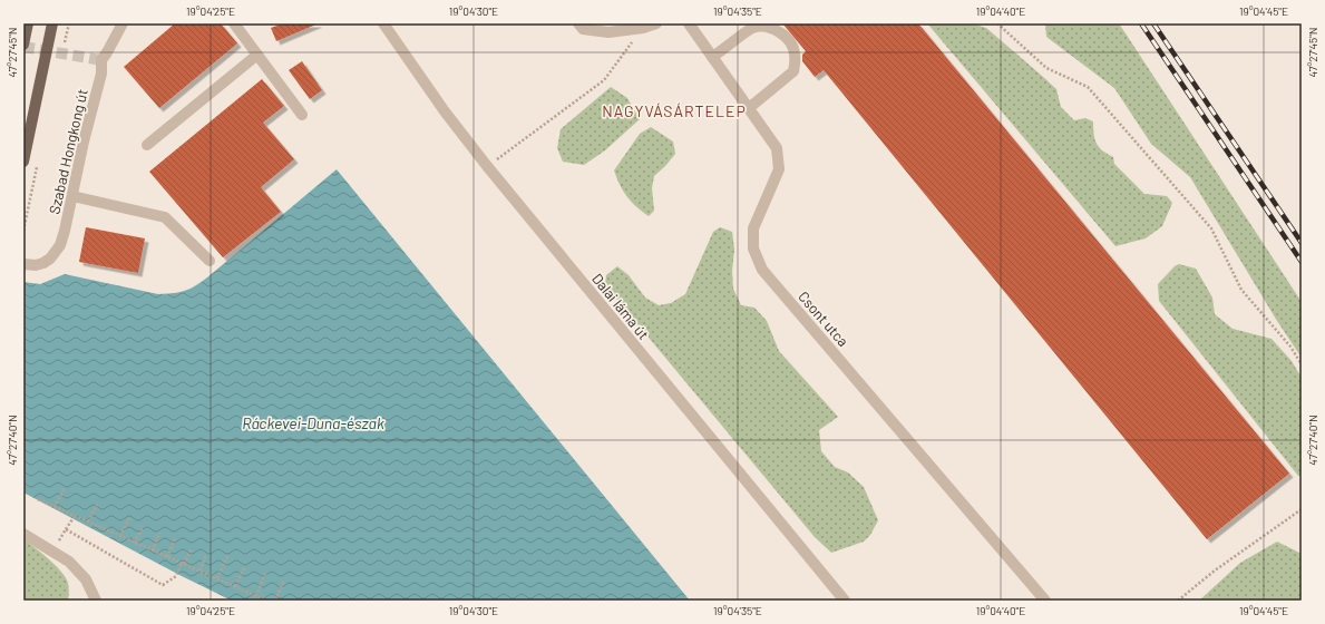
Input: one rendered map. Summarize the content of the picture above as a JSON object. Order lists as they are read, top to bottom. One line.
{"streets":{"lane":["Szabad Hongkong út","Dalai láma út","Csont utca"]},"districts":["NAGYVÁSÁRTELEP"],"water":["Ráckevei-Duna-észak"],"coordinates":["19°04'25\"E","19°04'30\"E","19°04'35\"E","19°04'40\"E","19°04'45\"E","47°27'45\"N","47°27'40\"N"]}
